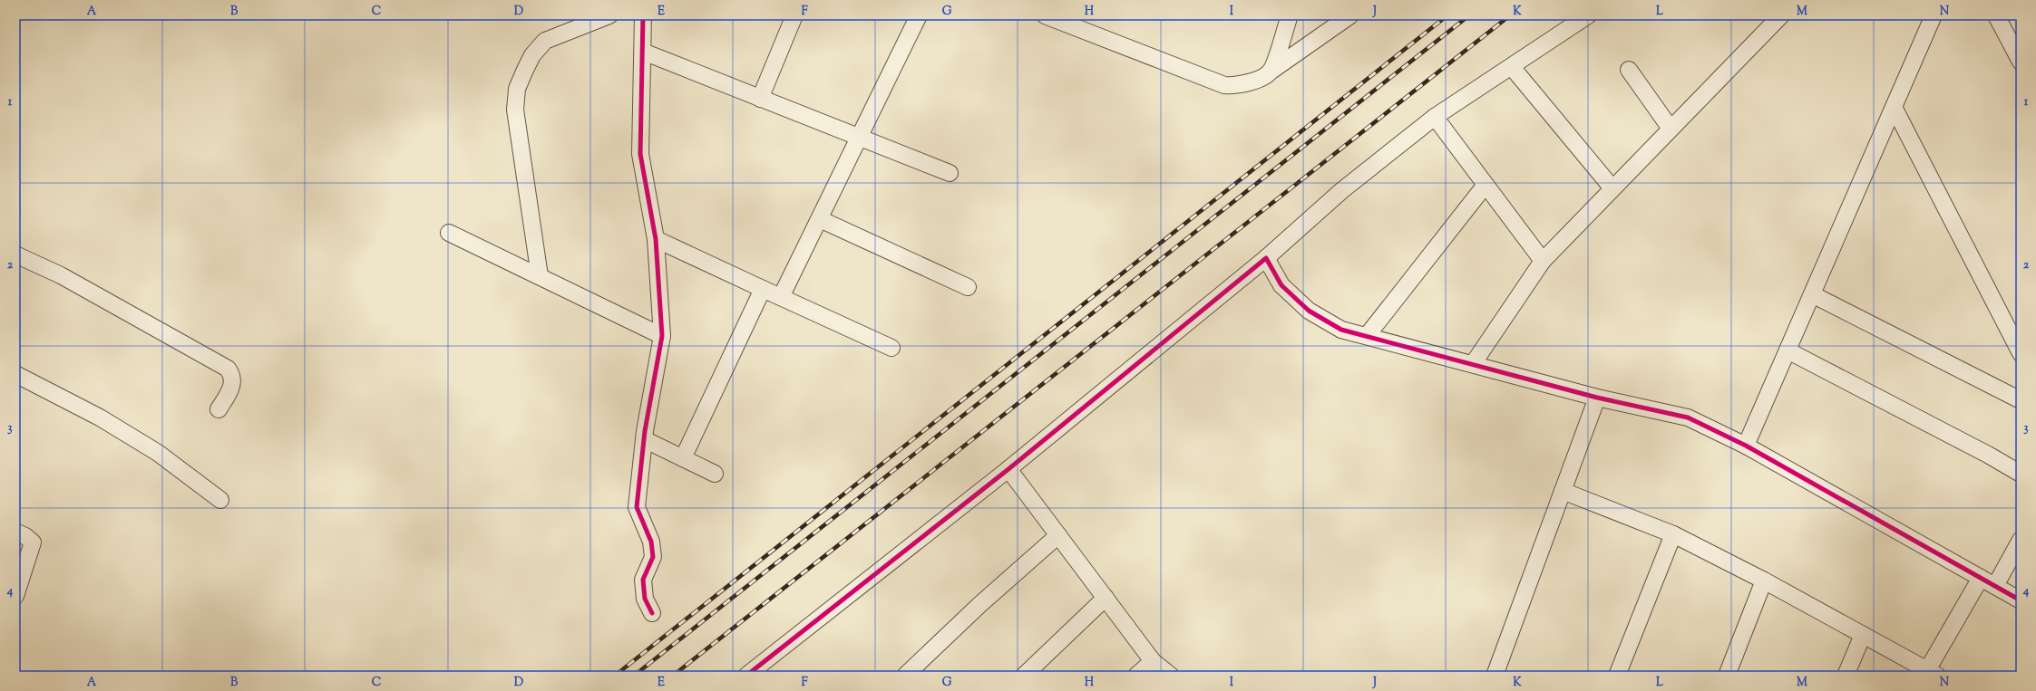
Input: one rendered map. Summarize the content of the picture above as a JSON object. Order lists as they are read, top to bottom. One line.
{"grid":{"columns":["A","B","C","D","E","F","G","H","I","J","K","L","M","N"],"rows":["1","2","3","4"]}}
